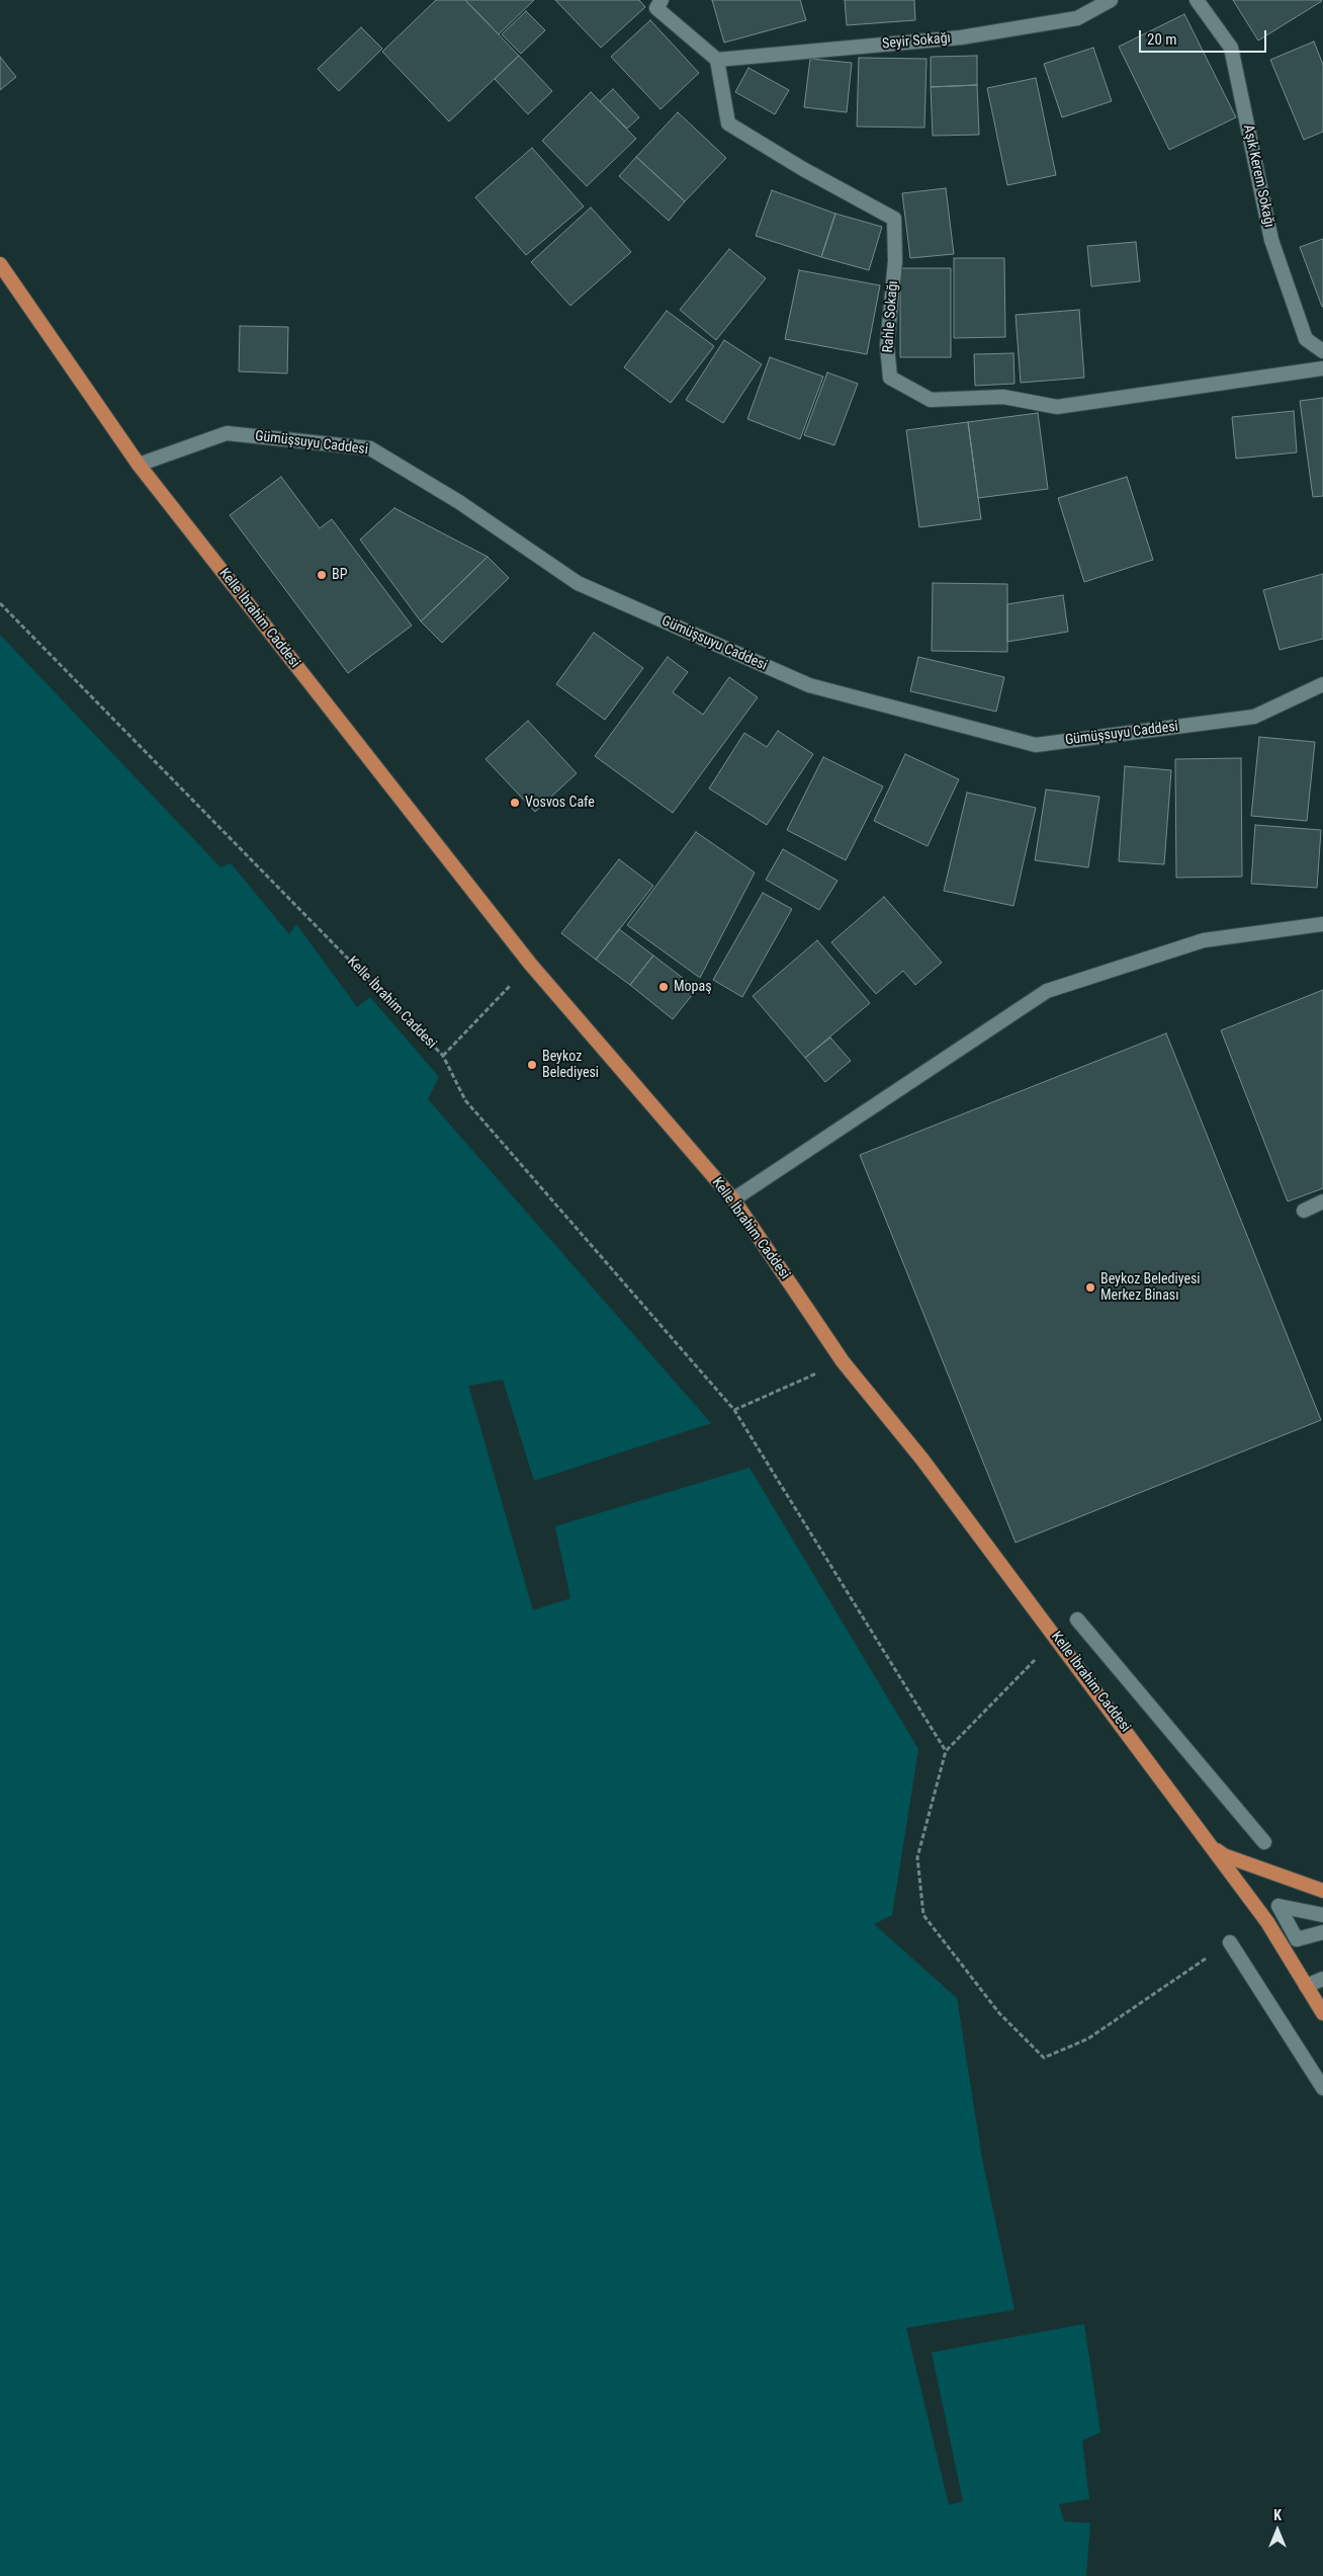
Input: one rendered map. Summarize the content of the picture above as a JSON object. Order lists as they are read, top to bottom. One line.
{"streets":{"main road":["Kelle İbrahim Caddesi"],"street":["Seyir Sokağı","Aşık Kerem Sokağı","Rahle Sokağı","Gümüşsuyu Caddesi"]},"crossings":[["Seyir Sokağı","Rahle Sokağı"],["Gümüşsuyu Caddesi","Kelle İbrahim Caddesi"]],"places":["BP","Vosvos Cafe","Mopaş","Beykoz Belediyesi","Beykoz Belediyesi Merkez Binası"],"scale_bar":"20 m","north":"top"}
